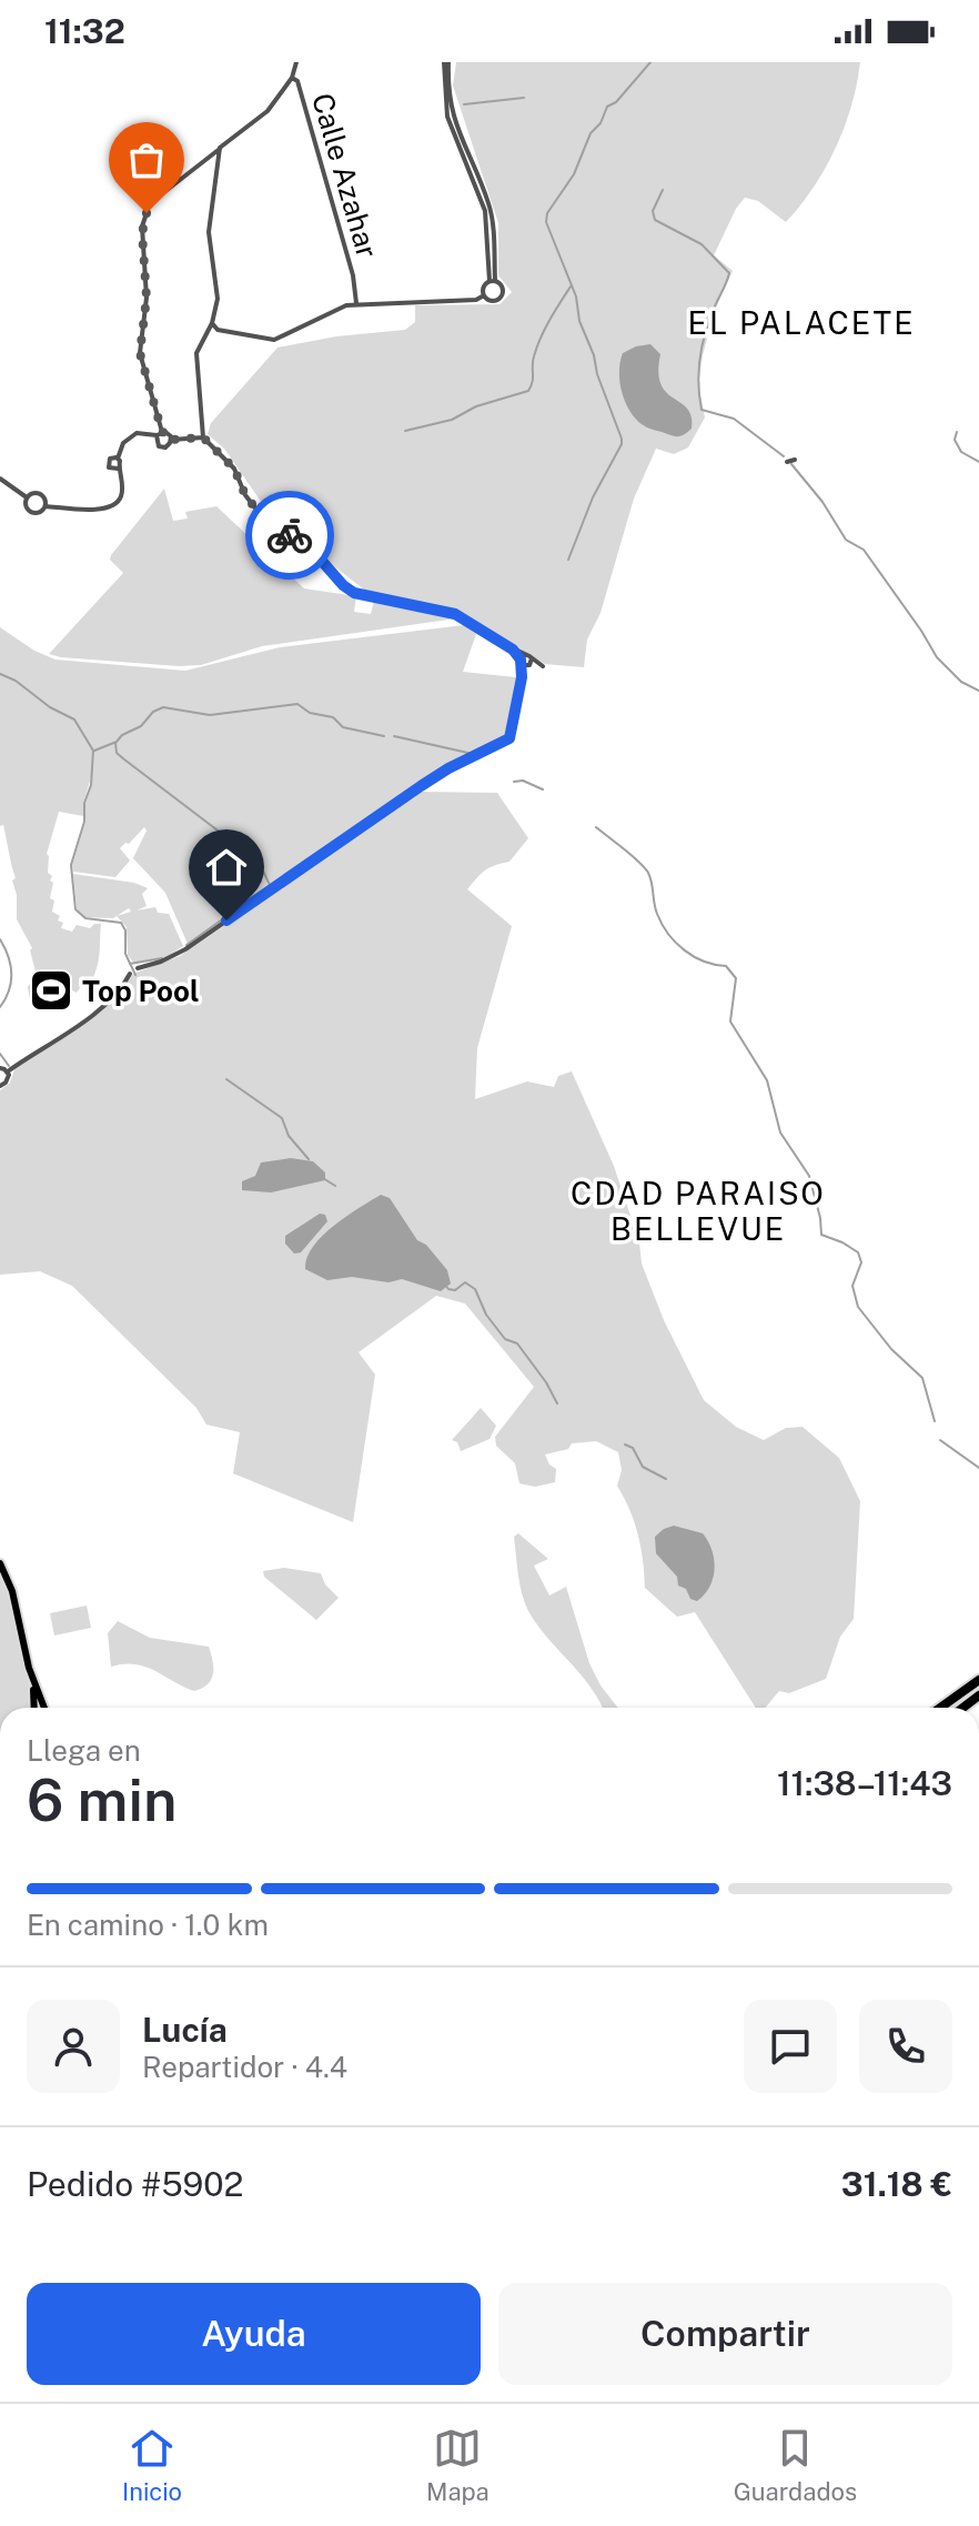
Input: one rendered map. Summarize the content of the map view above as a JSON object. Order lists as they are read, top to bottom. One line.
{"streets":{"street":["Calle Azahar"]},"districts":["EL PALACETE","CDAD PARAISO BELLEVUE"],"places":{"sports":["Top Pool"]},"page":{"status":"11:32","heading":["6 min","Llega en","11:38–11:43"],"panel":["Lucía","Repartidor · 4.4","Pedido #5902","31.18 €"],"bar":"En camino · 1.0 km","buttons":["Ayuda","Compartir"],"tabs":["Inicio","Mapa","Guardados"]}}
